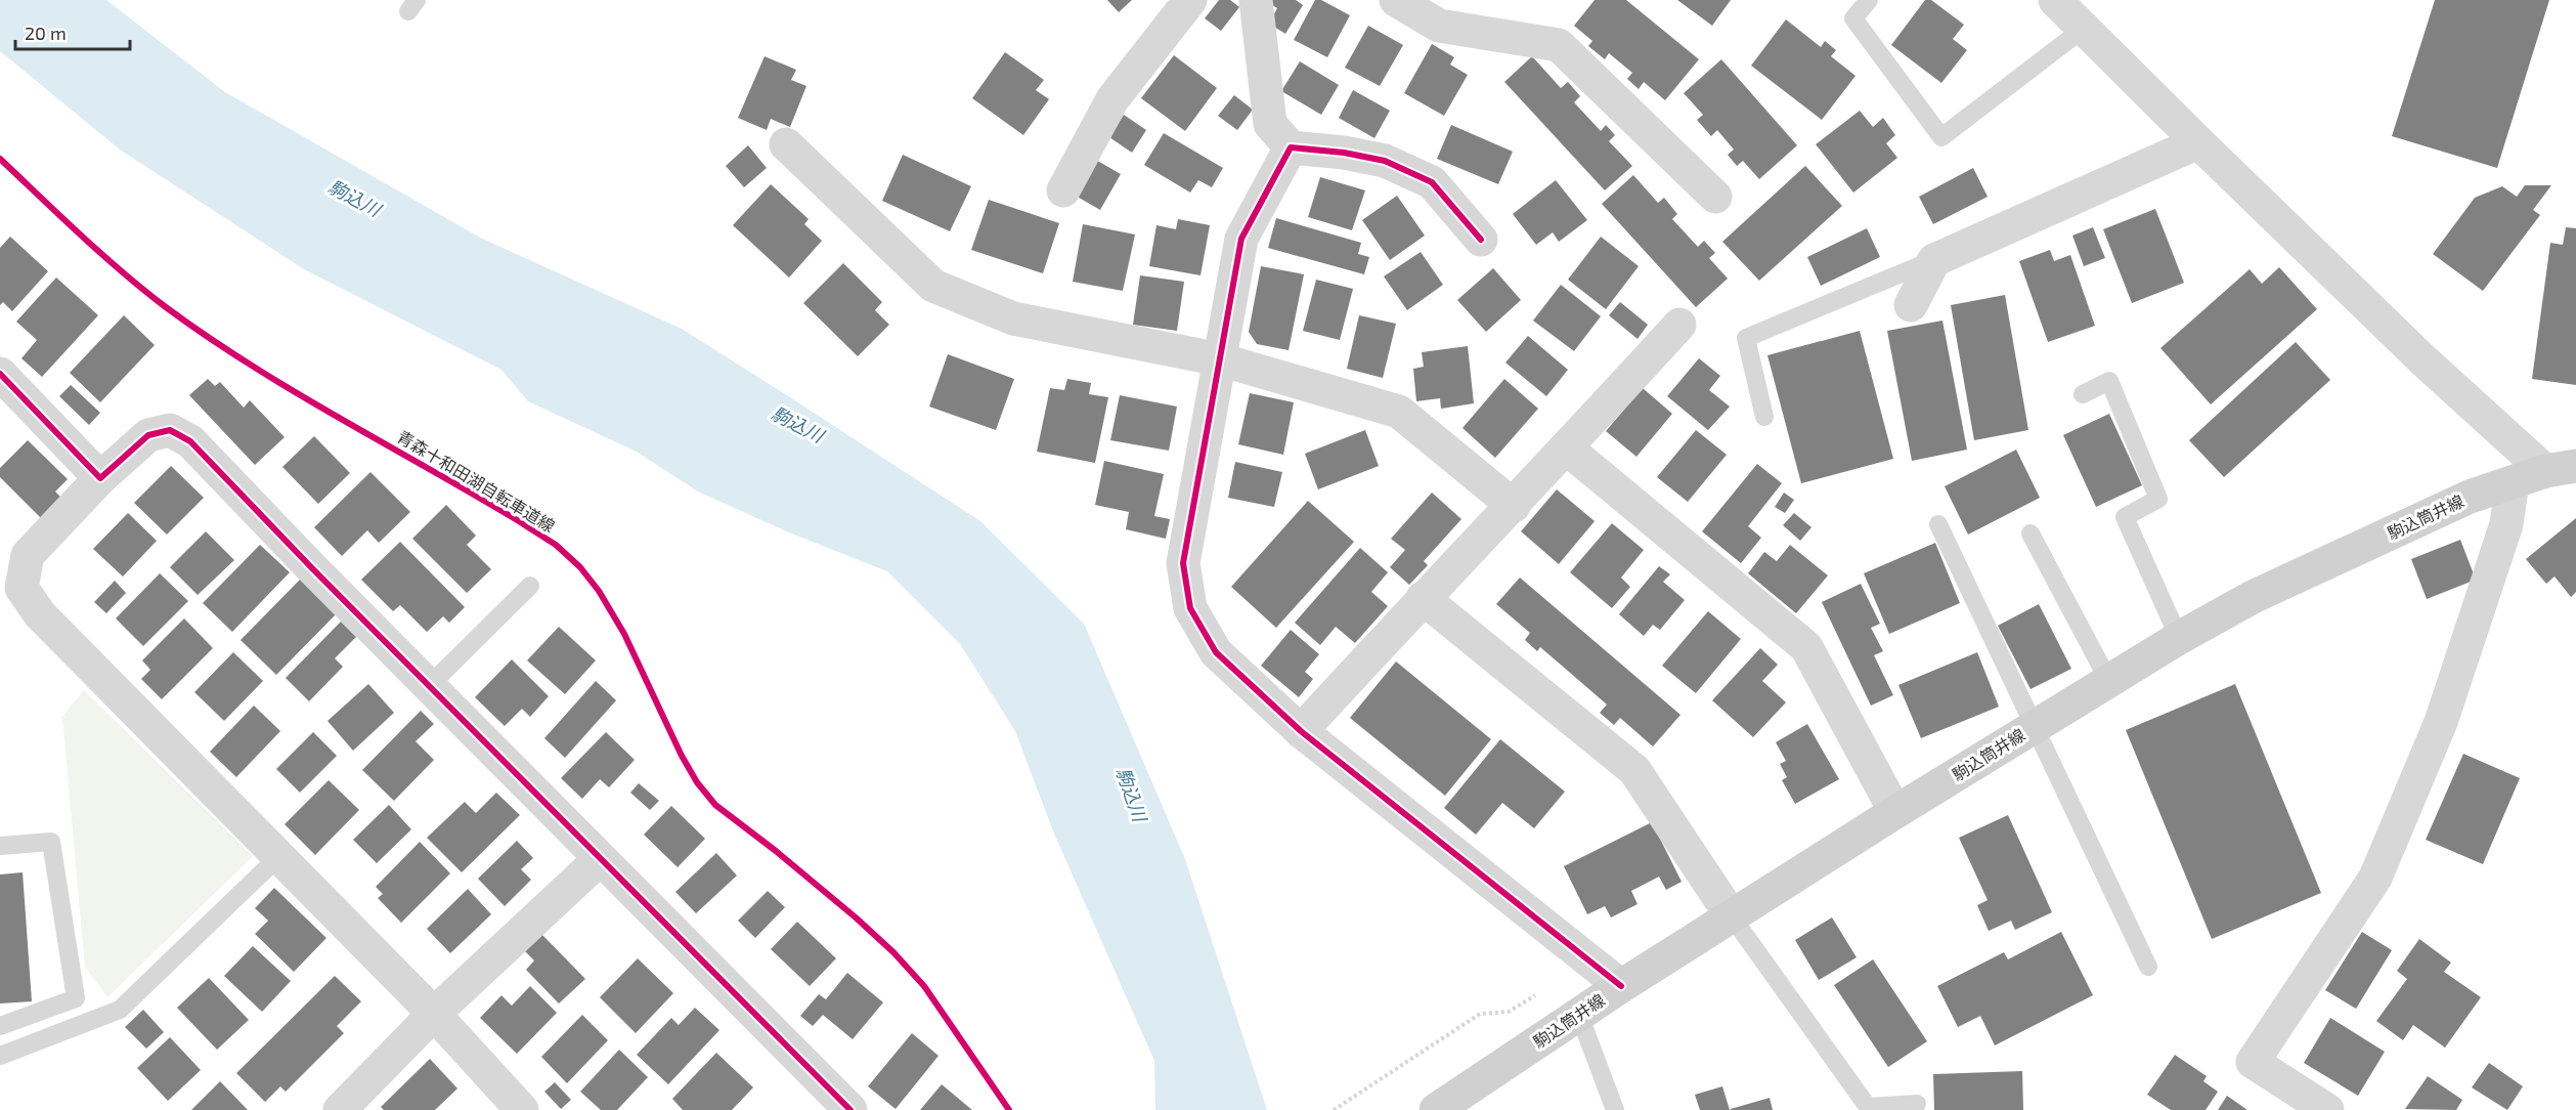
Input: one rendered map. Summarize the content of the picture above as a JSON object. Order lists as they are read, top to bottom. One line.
{"streets":{"main road":["駒込筒井線"],"cycle path":["青森十和田湖自転車道線"]},"water":["駒込川"],"scale_bar":"20 m"}
